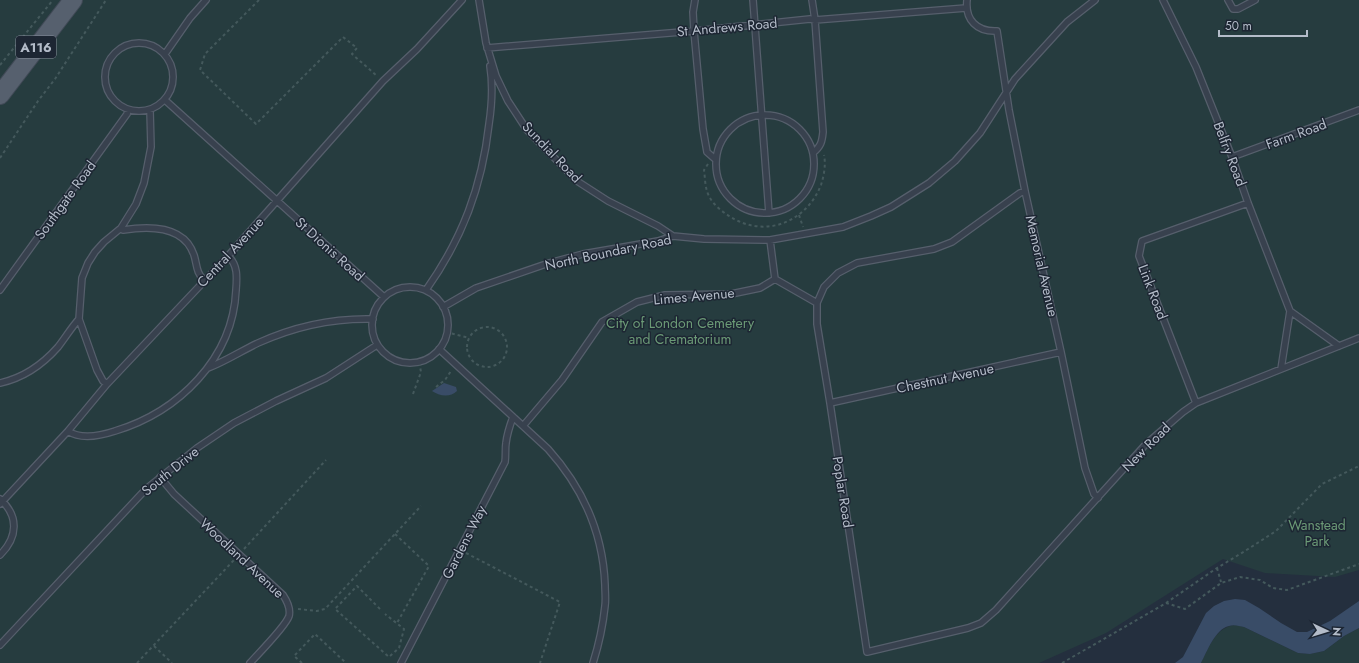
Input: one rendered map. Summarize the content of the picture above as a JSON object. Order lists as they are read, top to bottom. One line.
{"streets":{"main road":["A116"],"lane":["St Andrews Road","Farm Road","Sundial Road","Belfry Road","Southgate Road","St Dionis Road","Central Avenue","North Boundary Road","Memorial Avenue","Link Road","Limes Avenue","Chestnut Avenue","New Road","South Drive","Poplar Road","Gardens Way","Woodland Avenue"]},"crossings":[["St Andrews Road","Sundial Road"],["St Andrews Road","Memorial Avenue"],["Farm Road","Belfry Road"],["Sundial Road","North Boundary Road"],["Belfry Road","Link Road"],["Southgate Road","St Dionis Road"],["St Dionis Road","Central Avenue"],["St Dionis Road","North Boundary Road"],["St Dionis Road","South Drive"],["North Boundary Road","Memorial Avenue"],["North Boundary Road","South Drive"],["Memorial Avenue","Chestnut Avenue"],["Memorial Avenue","New Road"],["Link Road","New Road"],["Chestnut Avenue","Poplar Road"],["New Road","Poplar Road"],["South Drive","Woodland Avenue"]],"parks":["City of London Cemetery and Crematorium","Wanstead Park"],"scale_bar":"50 m","north":"right"}
